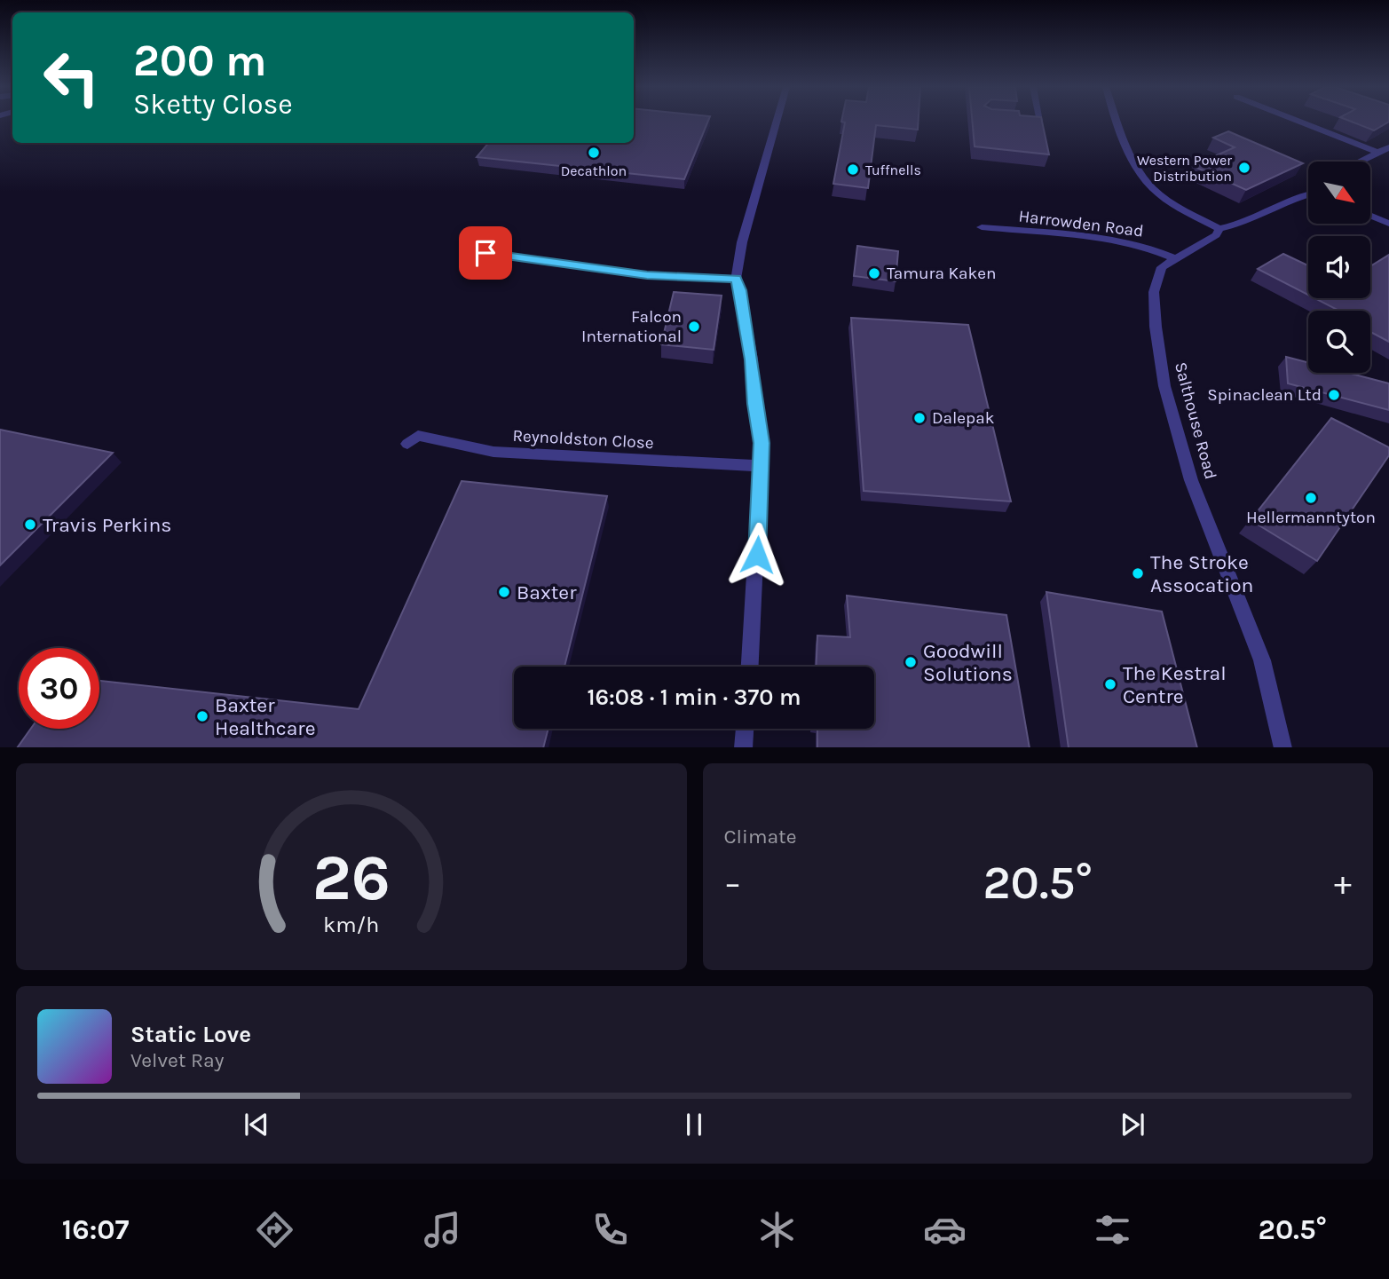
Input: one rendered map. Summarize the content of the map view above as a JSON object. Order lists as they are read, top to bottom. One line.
{"streets":{"street":["Harrowden Road","Salthouse Road","Reynoldston Close"]},"crossings":[["Harrowden Road","Salthouse Road"]],"places":["Decathlon","Western Power Distribution","Tuffnells","Tamura Kaken","Falcon International","Spinaclean Ltd","Dalepak","Hellermanntyton","Travis Perkins","The Stroke Assocation","Baxter","Goodwill Solutions","The Kestral Centre","Baxter Healthcare"],"north":"bottom right","page":{"turn":["200 m","Sketty Close"],"limit":"30","trip":"16:08 · 1 min · 370 m","tile":"Climate","heat":["−","20.5°","+"],"song":["Static Love","Velvet Ray"],"tabs":["16:07","20.5°"],"gauge":["26","km/h"]}}
